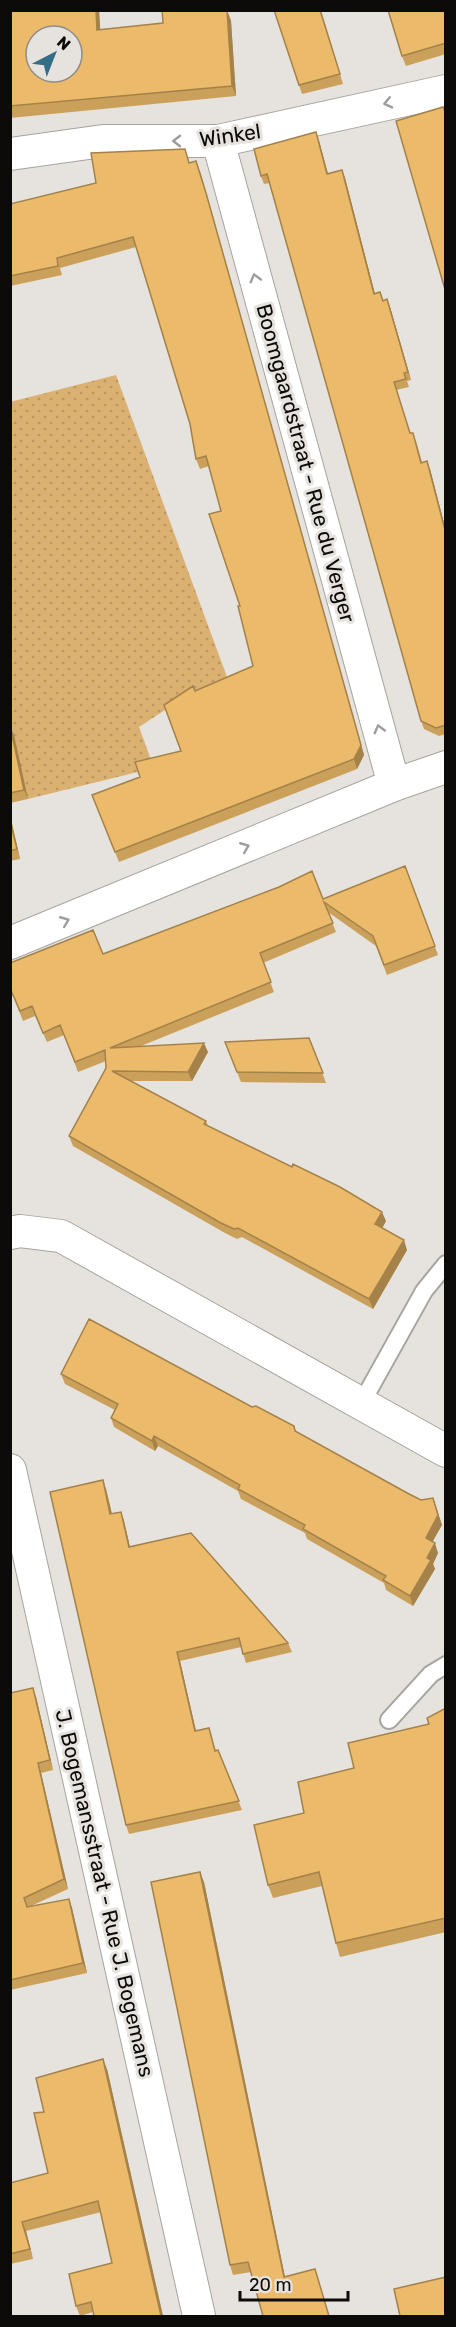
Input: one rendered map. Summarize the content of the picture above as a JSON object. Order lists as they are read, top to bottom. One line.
{"streets":{"street":["Winkel","Boomgaardstraat - Rue du Verger","J. Bogemansstraat - Rue J. Bogemans"]},"crossings":[["Winkel","Boomgaardstraat - Rue du Verger"]],"one_way":["Winkel","Boomgaardstraat - Rue du Verger"],"scale_bar":"20 m","north":"top right"}
